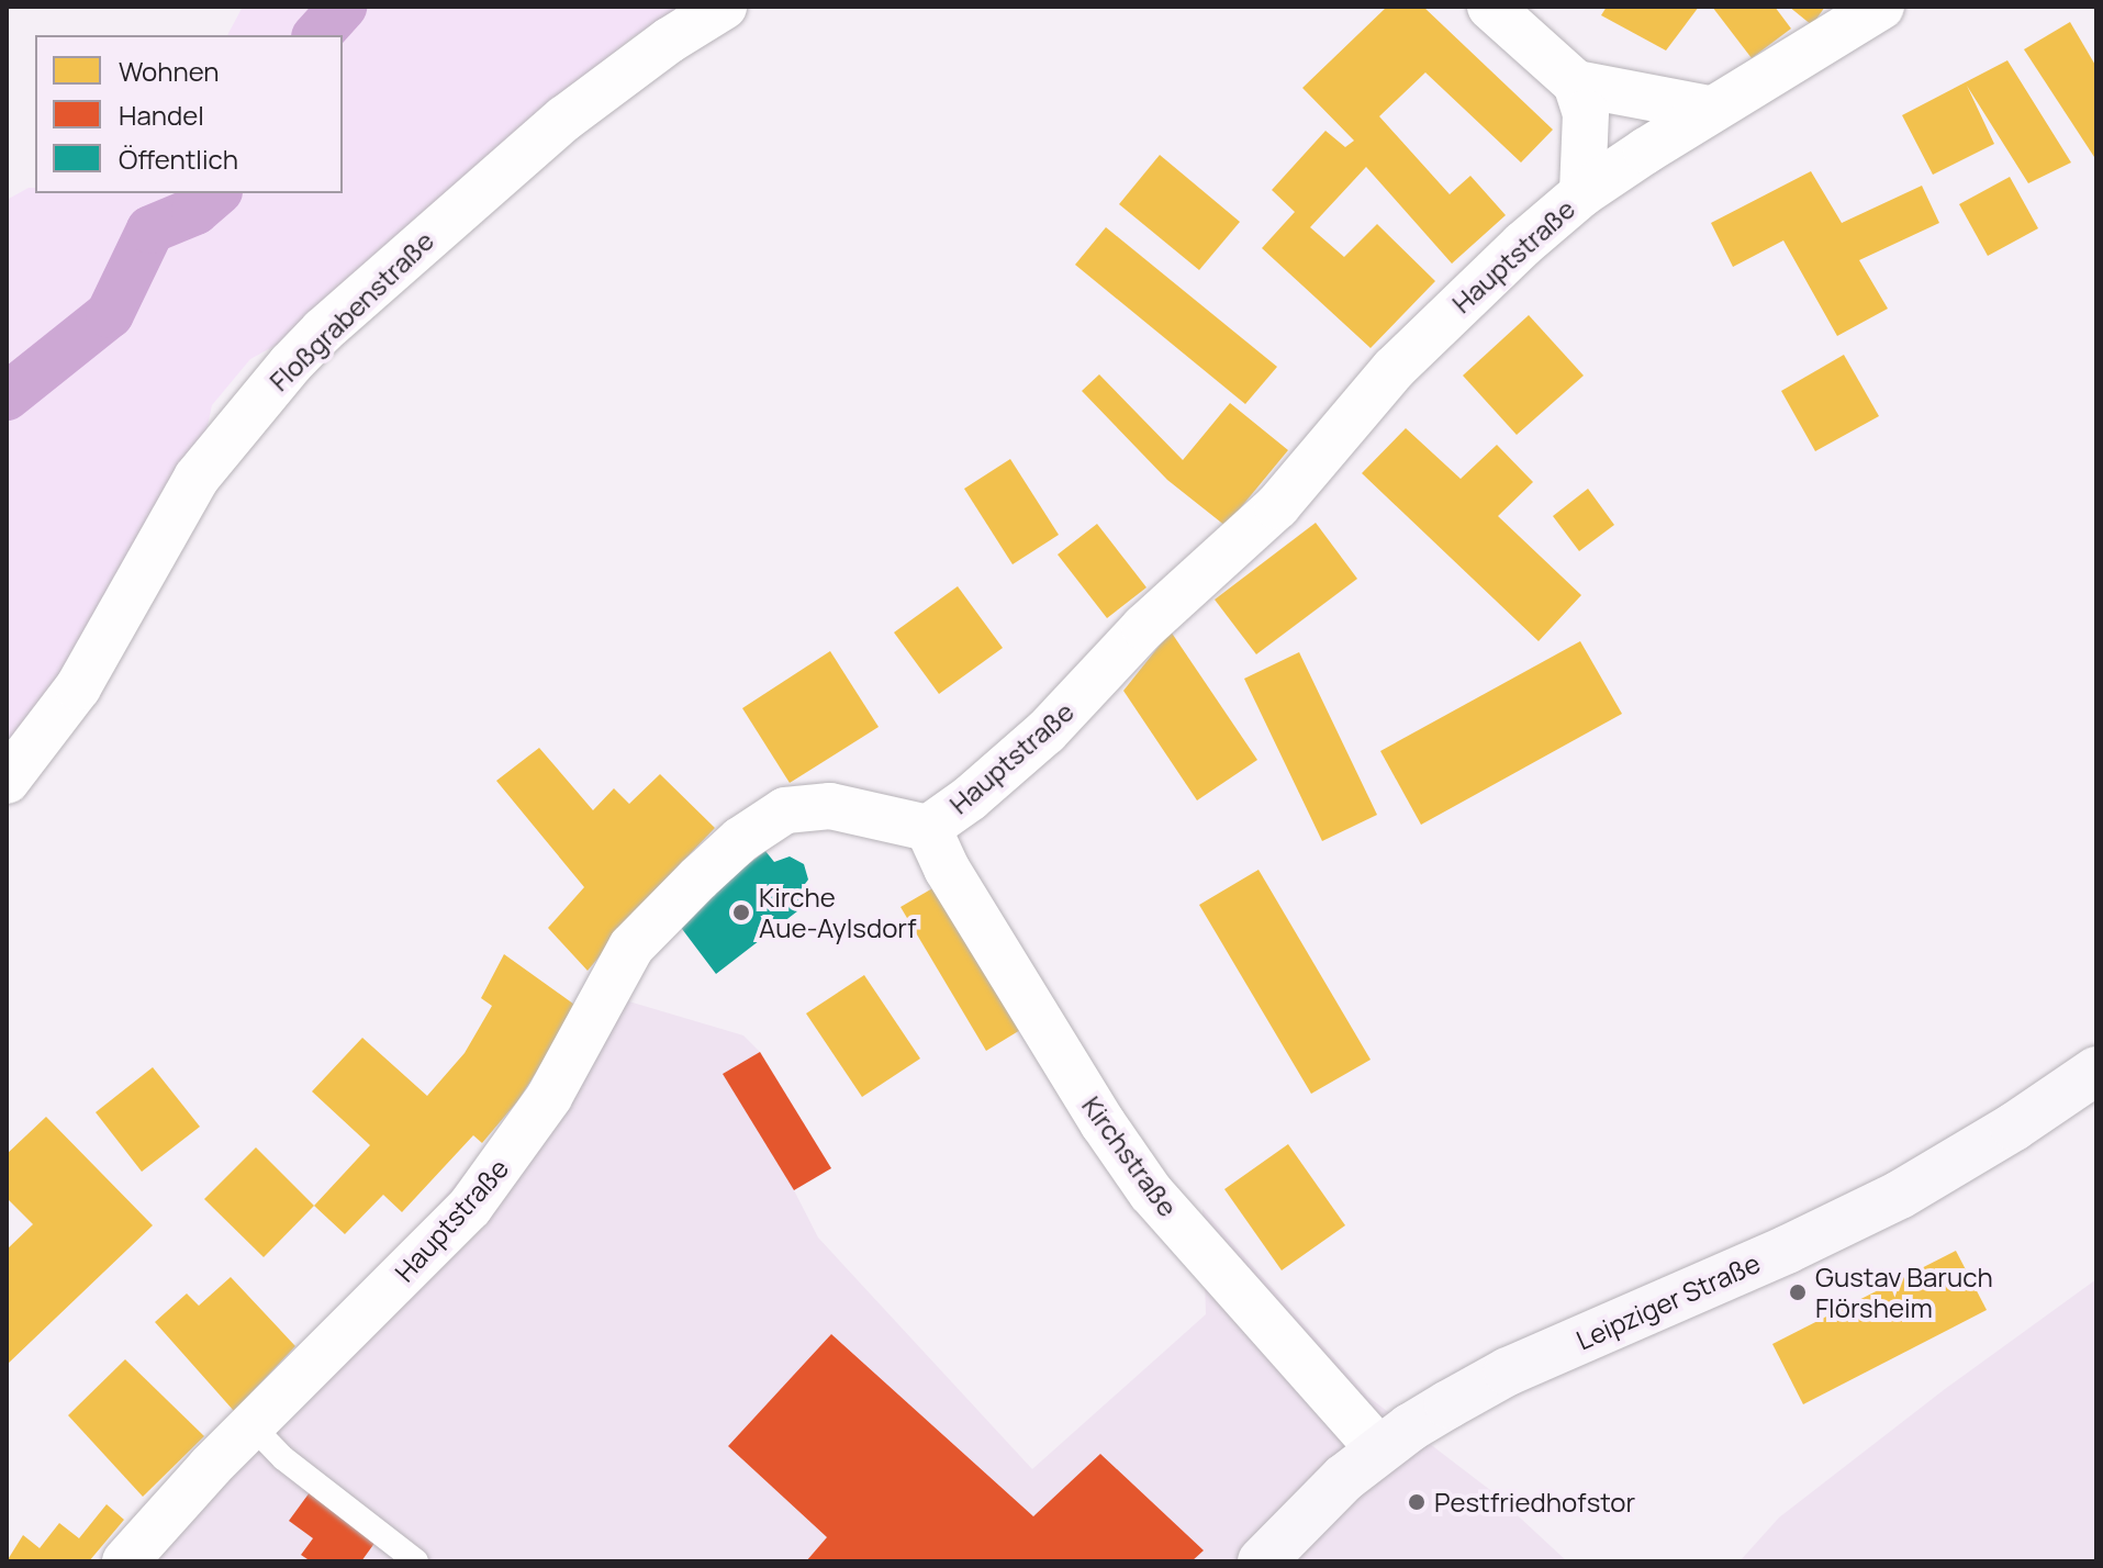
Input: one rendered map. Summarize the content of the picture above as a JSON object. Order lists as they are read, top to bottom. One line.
{"streets":{"street":["Hauptstraße","Floßgrabenstraße","Kirchstraße","Leipziger Straße"]},"crossings":[["Hauptstraße","Kirchstraße"],["Kirchstraße","Leipziger Straße"]],"places":["Kirche Aue-Aylsdorf","Gustav Baruch Flörsheim","Pestfriedhofstor"],"legend":["Wohnen","Handel","Öffentlich"]}
